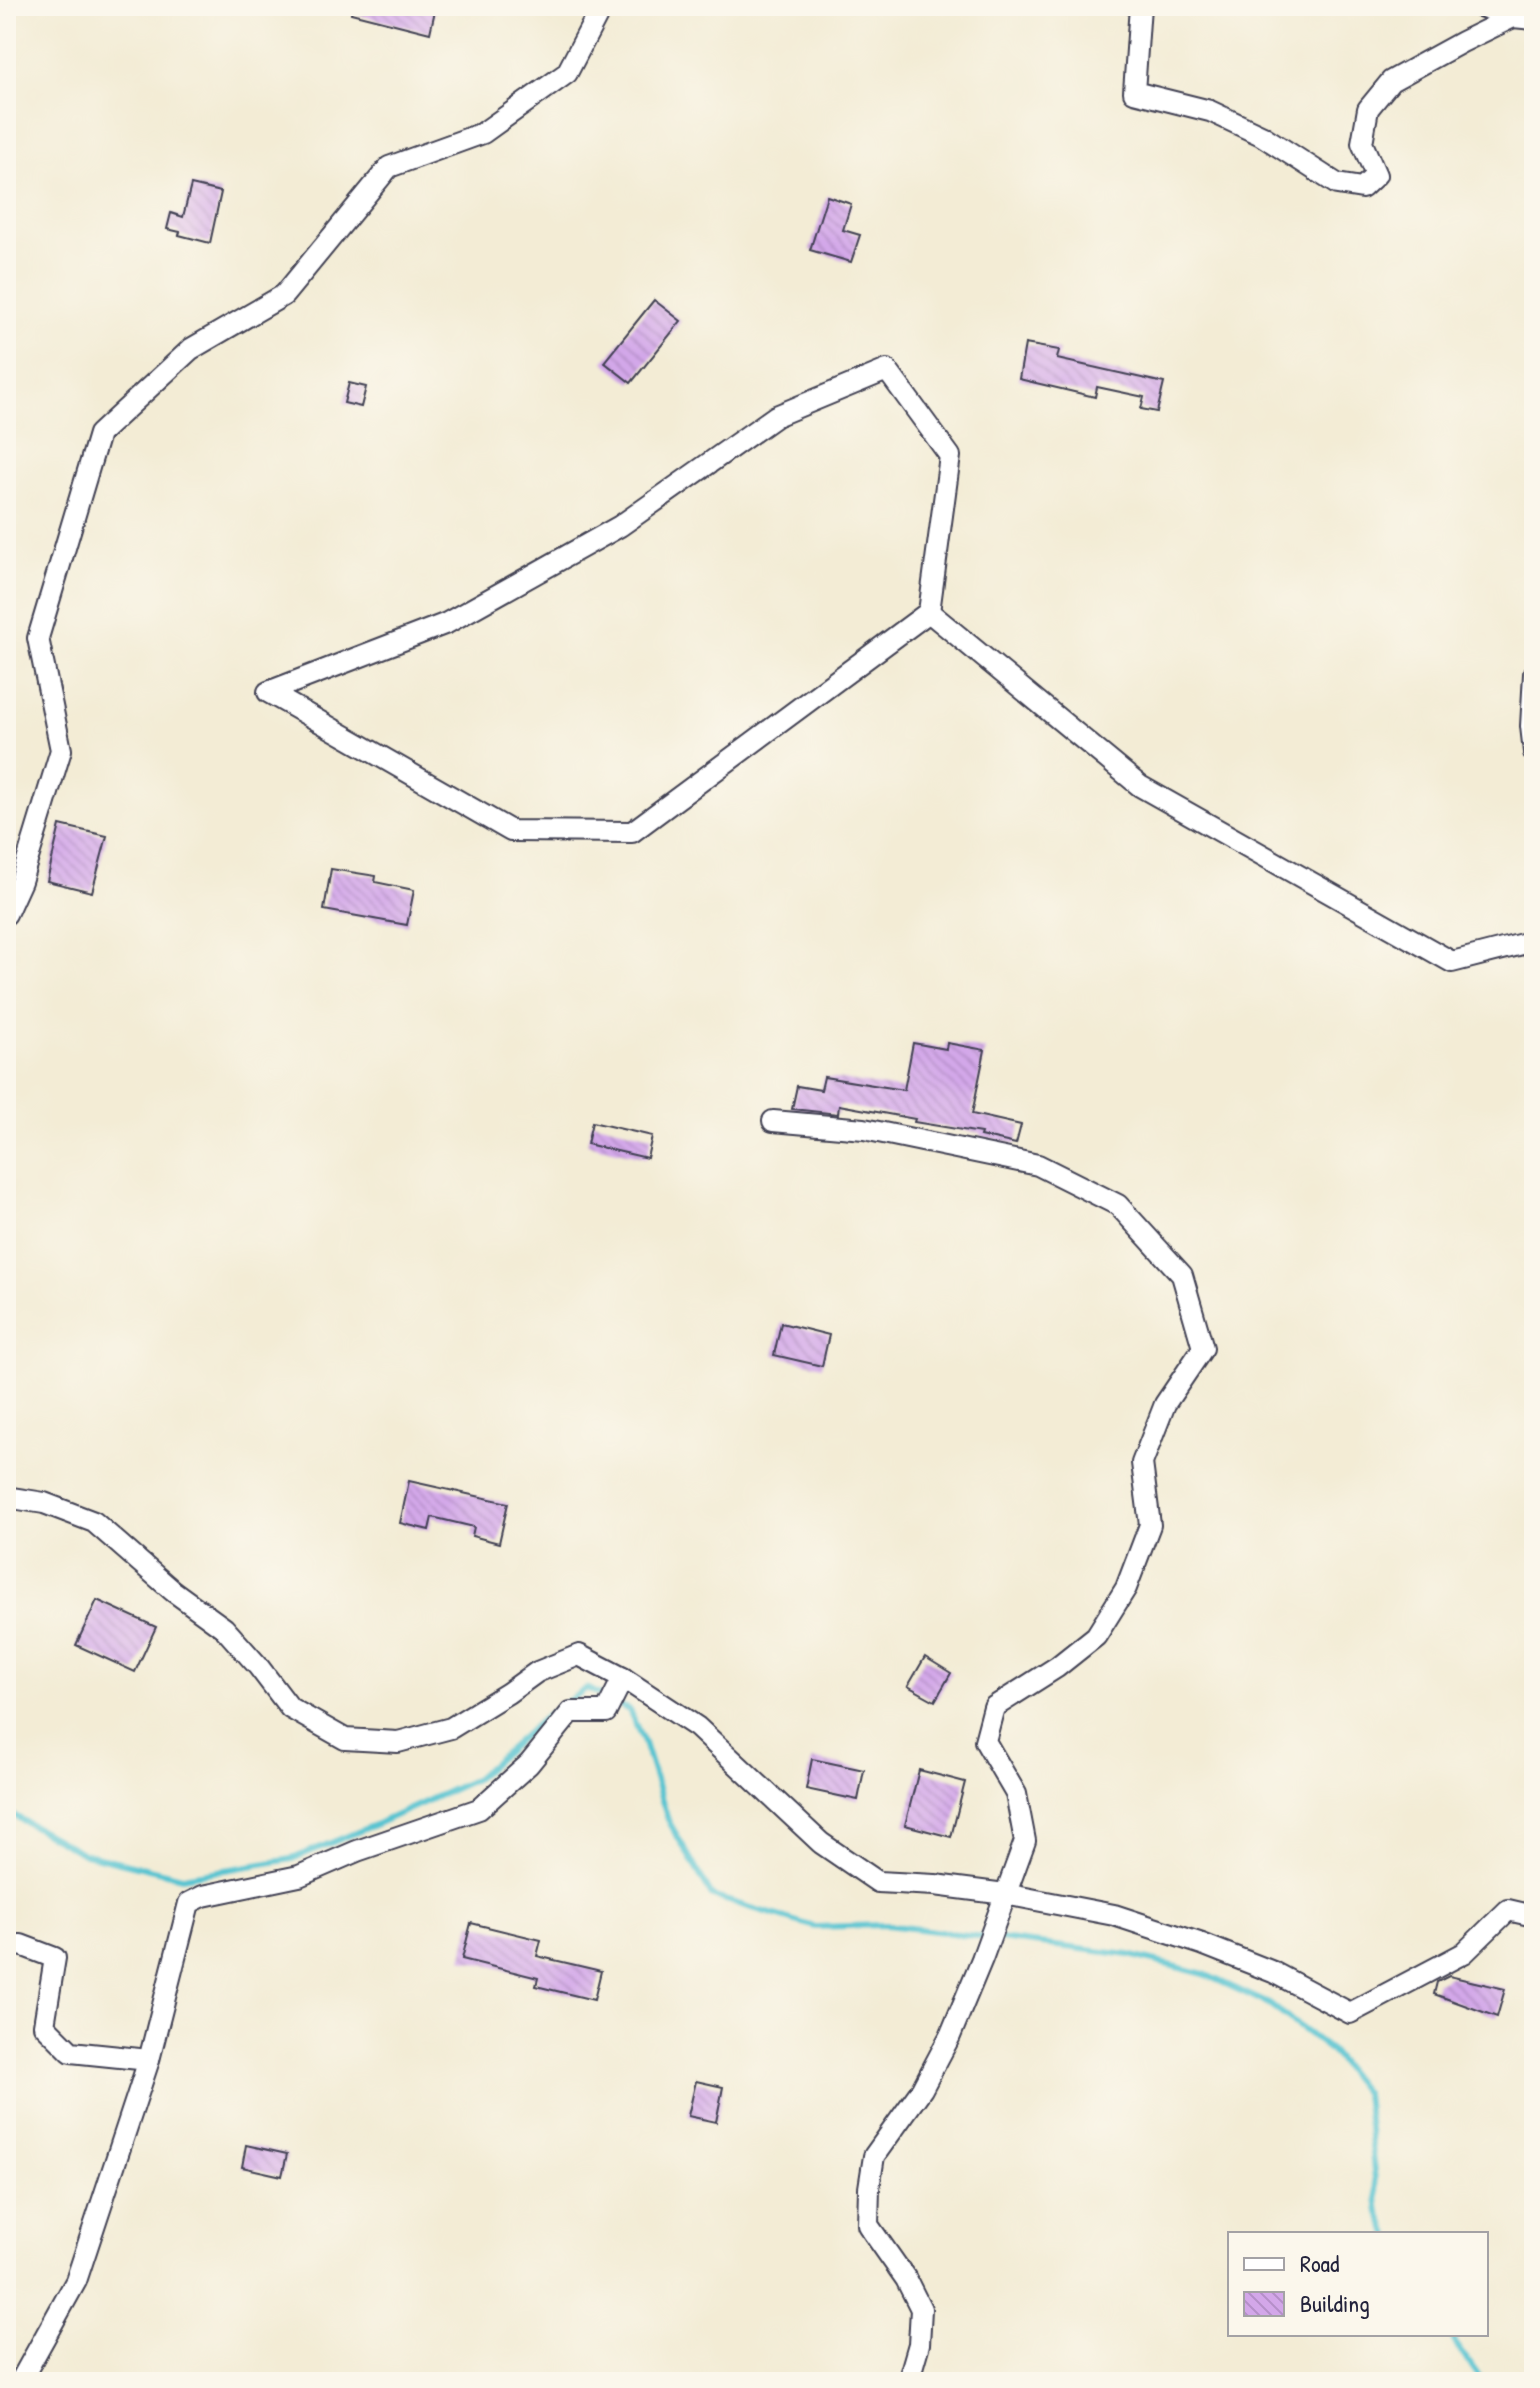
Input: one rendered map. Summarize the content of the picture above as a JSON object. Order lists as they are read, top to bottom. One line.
{"legend":["Road","Building"]}
